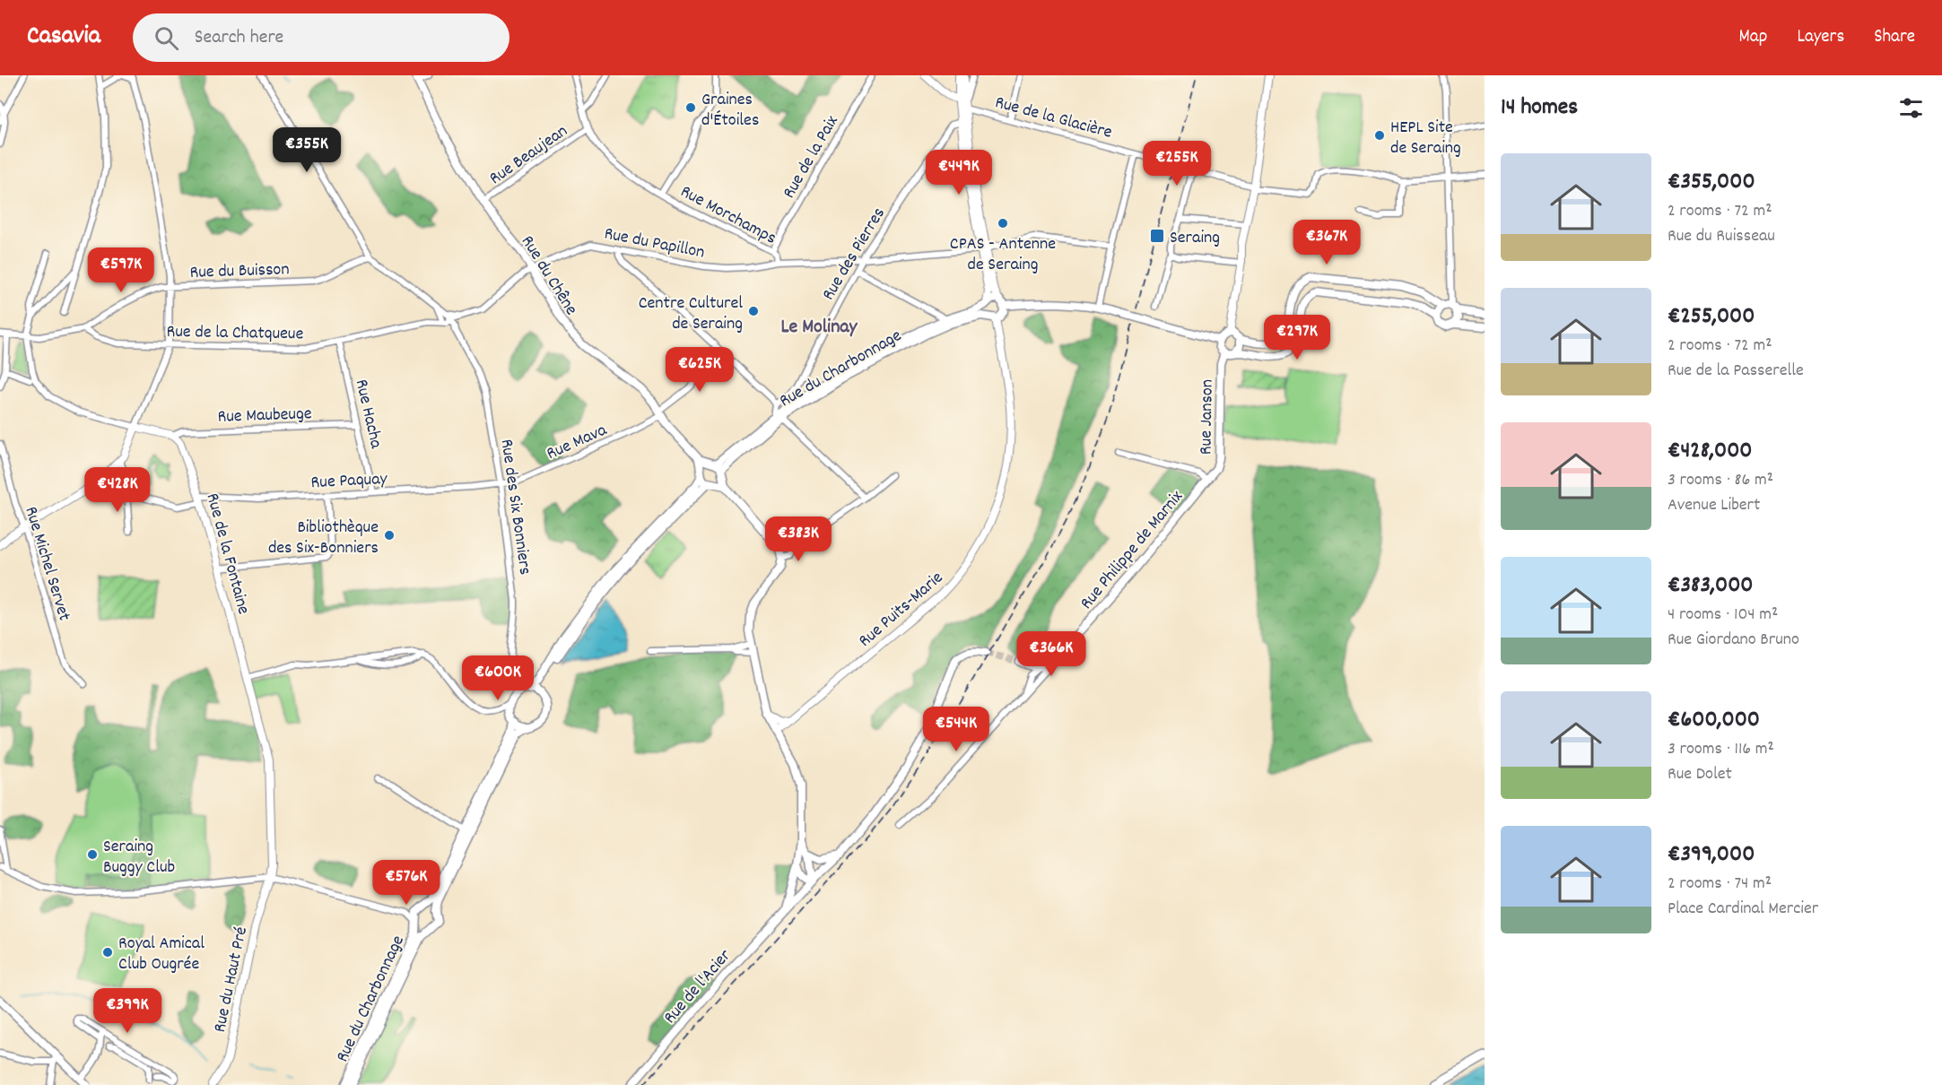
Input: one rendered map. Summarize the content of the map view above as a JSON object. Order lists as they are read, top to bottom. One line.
{"streets":{"main road":["Rue du Chêne","Rue du Charbonnage","Rue Janson","Rue Philippe de Marnix","Rue de l'Acier"],"street":["Rue de la Glacière","Rue Beaujean","Rue de la Paix","Rue Morchamps","Rue du Papillon","Rue des Pierres","Rue du Buisson","Rue de la Chatqueue","Rue Maubeuge","Rue Hacha","Rue Mava","Rue Paquay","Rue des Six Bonniers","Rue de la Fontaine","Rue Michel Servet","Rue Puits-Marie","Rue du Haut Pré"]},"crossings":[["Rue Beaujean","Rue Morchamps"],["Rue Beaujean","Rue du Chêne"],["Rue de la Paix","Rue Morchamps"],["Rue Morchamps","Rue du Papillon"],["Rue du Papillon","Rue des Pierres"],["Rue du Papillon","Rue du Chêne"],["Rue du Papillon","Rue de la Chatqueue"],["Rue du Buisson","Rue de la Chatqueue"],["Rue du Chêne","Rue de la Chatqueue"],["Rue du Chêne","Rue du Charbonnage"],["Rue du Chêne","Rue Mava"],["Rue de la Chatqueue","Rue Hacha"],["Rue de la Chatqueue","Rue des Six Bonniers"],["Rue du Charbonnage","Rue des Six Bonniers"],["Rue du Charbonnage","Rue Puits-Marie"],["Rue Maubeuge","Rue Hacha"],["Rue Maubeuge","Rue de la Fontaine"],["Rue Hacha","Rue Paquay"],["Rue Janson","Rue Philippe de Marnix"],["Rue Mava","Rue Paquay"],["Rue Mava","Rue des Six Bonniers"],["Rue Paquay","Rue des Six Bonniers"],["Rue Paquay","Rue de la Fontaine"],["Rue de la Fontaine","Rue du Haut Pré"]],"districts":["Le Molinay"],"places":{"other":["Graines d'Étoiles","HEPL Site de Seraing","CPAS - Antenne de Seraing","Centre Culturel de Seraing","Bibliothèque des Six-Bonniers","Seraing Buggy Club","Royal Amical Club Ougrée"],"transit":["Seraing"]},"page":{"header":"Casavia","search":"Search here","nav":["Map","Layers","Share"],"heading":"14 homes","price":["€355K","€255K","€449K","€367K","€597K","€297K","€625K","€428K","€383K","€366K","€600K","€544K","€576K","€399K"],"list":[{"name":"€355,000","note":"2 rooms · 72 m² · Rue du Ruisseau"},{"name":"€255,000","note":"2 rooms · 72 m² · Rue de la Passerelle"},{"name":"€428,000","note":"3 rooms · 86 m² · Avenue Libert"},{"name":"€383,000","note":"4 rooms · 104 m² · Rue Giordano Bruno"},{"name":"€600,000","note":"3 rooms · 116 m² · Rue Dolet"},{"name":"€399,000","note":"2 rooms · 74 m² · Place Cardinal Mercier"}]}}
